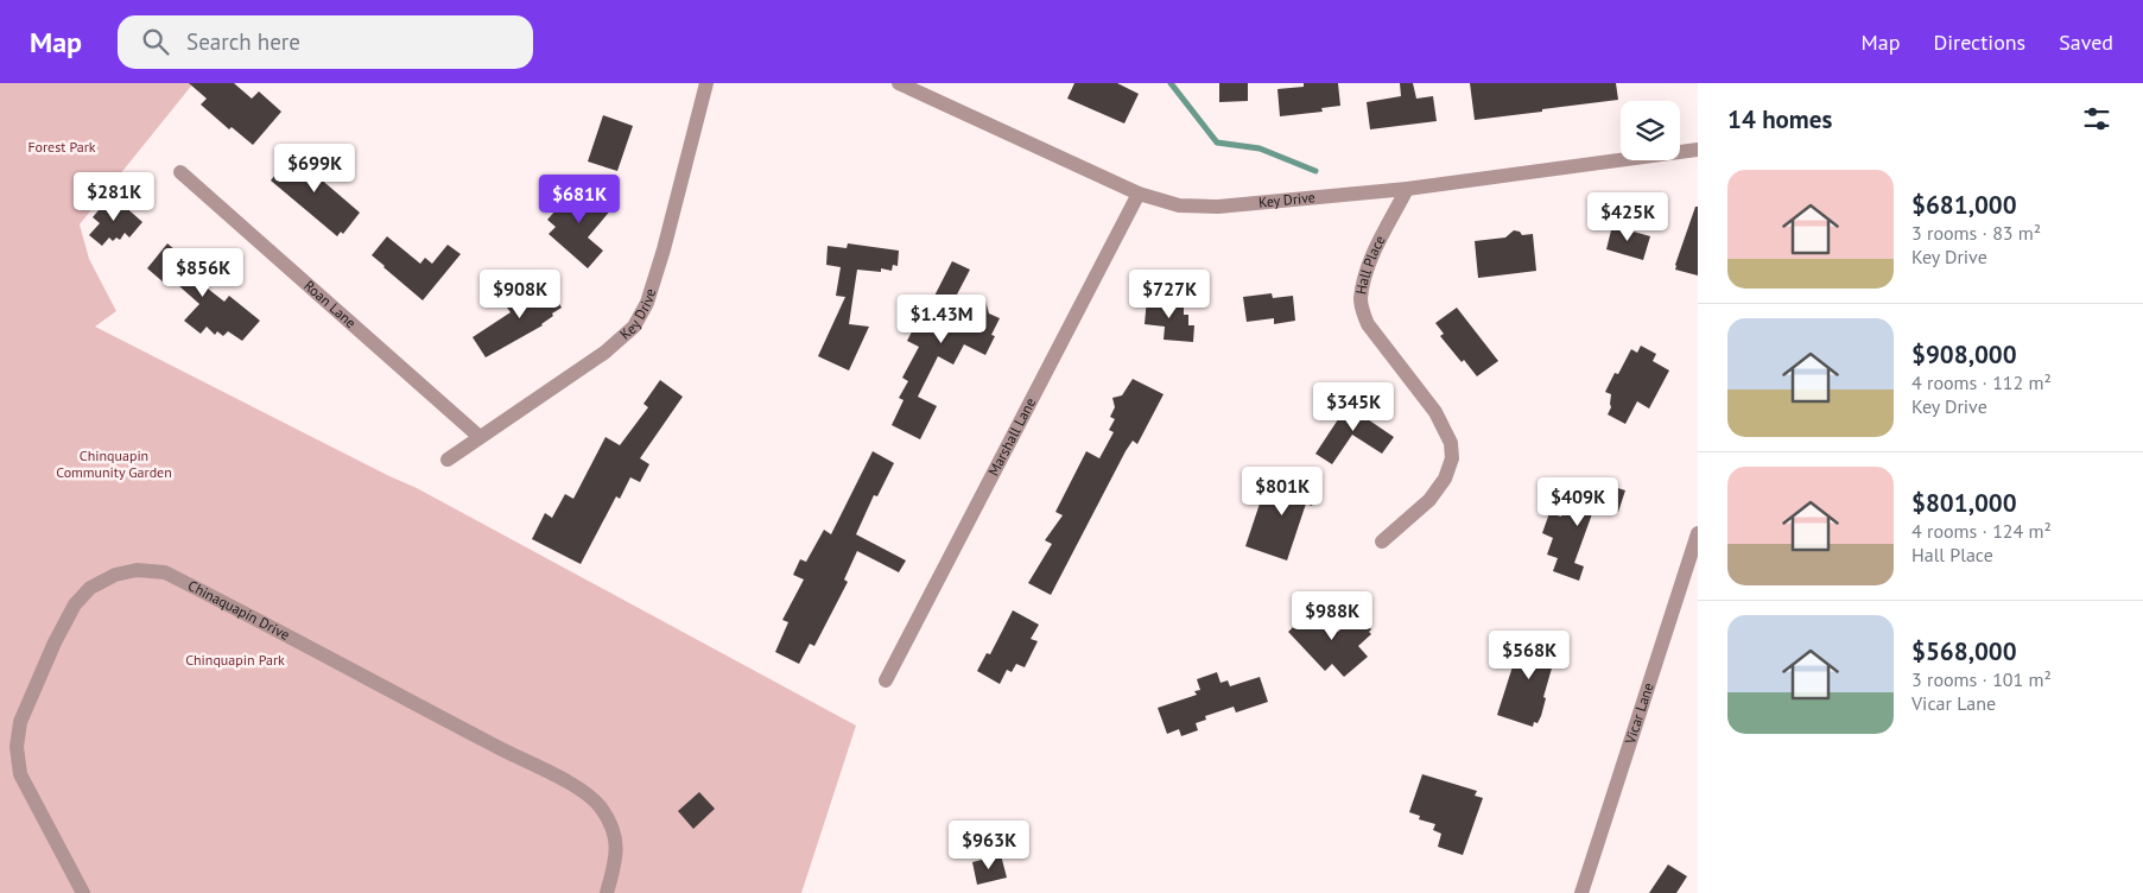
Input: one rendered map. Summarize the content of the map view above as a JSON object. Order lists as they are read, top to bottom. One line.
{"streets":{"street":["Key Drive","Hall Place","Roan Lane","Marshall Lane","Chinaquapin Drive","Vicar Lane"]},"crossings":[["Key Drive","Hall Place"],["Key Drive","Roan Lane"],["Key Drive","Marshall Lane"]],"parks":["Forest Park","Chinquapin Community Garden","Chinquapin Park"],"page":{"header":"Map","search":"Search here","nav":["Map","Directions","Saved"],"heading":"14 homes","price":["$699K","$281K","$681K","$425K","$856K","$908K","$727K","$1.43M","$345K","$801K","$409K","$988K","$568K","$963K"],"list":[{"name":"$681,000","note":"3 rooms · 83 m² · Key Drive"},{"name":"$908,000","note":"4 rooms · 112 m² · Key Drive"},{"name":"$801,000","note":"4 rooms · 124 m² · Hall Place"},{"name":"$568,000","note":"3 rooms · 101 m² · Vicar Lane"}]}}
